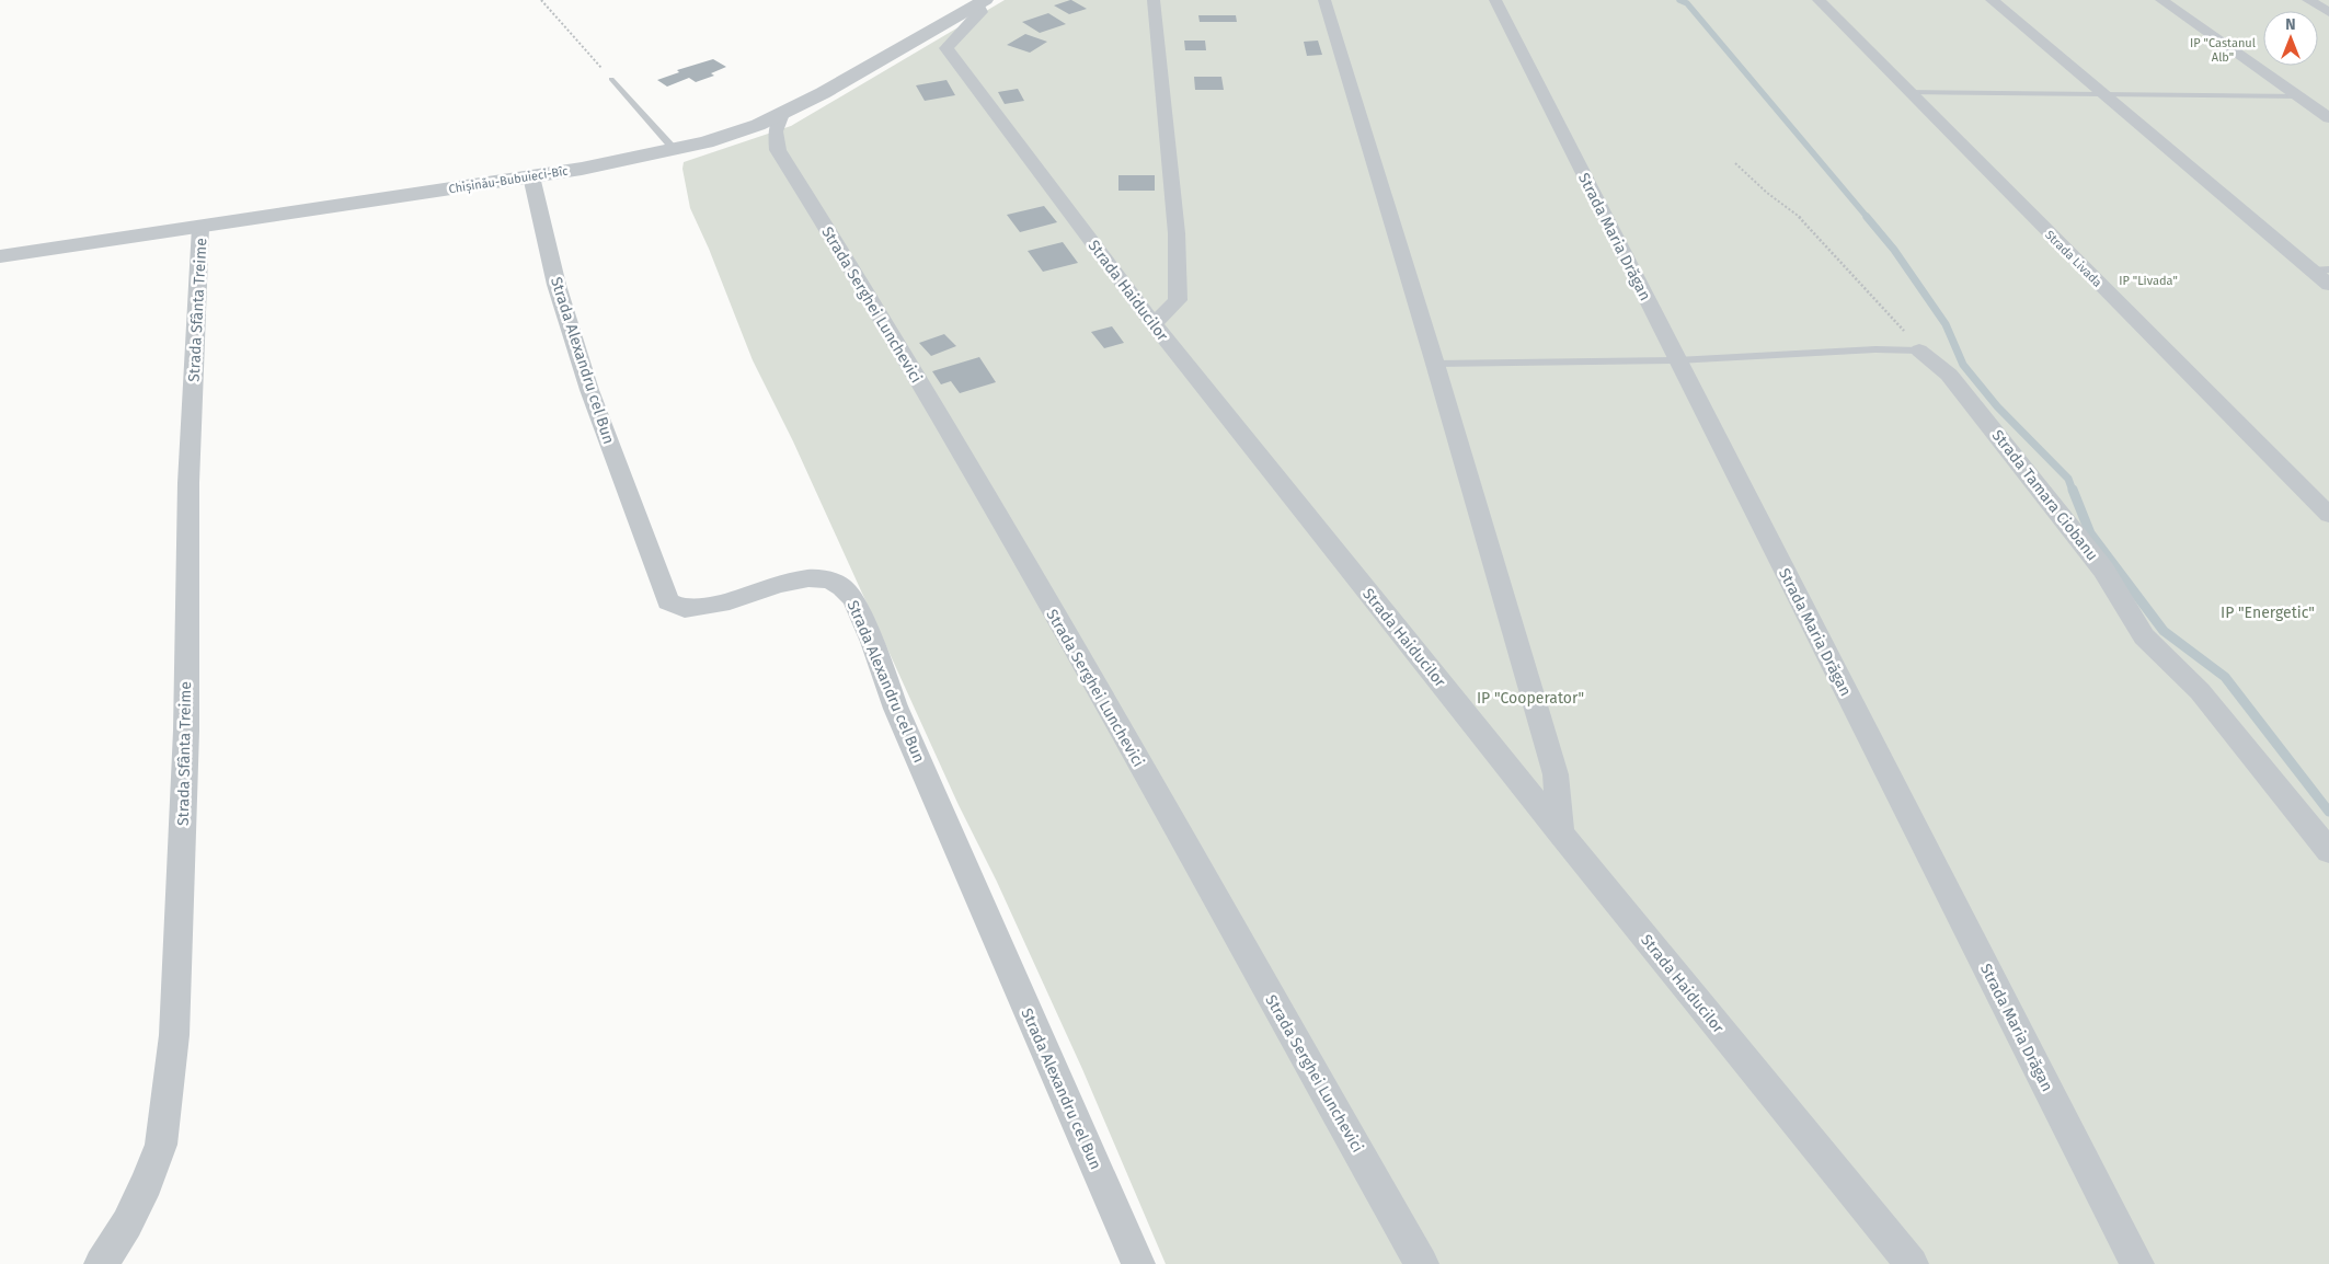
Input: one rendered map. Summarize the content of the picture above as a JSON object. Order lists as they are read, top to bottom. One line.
{"streets":{"street":["Chișinău-Bubuieci-Bîc","Strada Maria Drăgan","Strada Livada","Strada Haiducilor","Strada Serghei Lunchevici","Strada Sfânta Treime","Strada Alexandru cel Bun","Strada Tamara Ciobanu"]},"crossings":[["Chișinău-Bubuieci-Bîc","Strada Haiducilor"],["Chișinău-Bubuieci-Bîc","Strada Serghei Lunchevici"],["Chișinău-Bubuieci-Bîc","Strada Sfânta Treime"],["Chișinău-Bubuieci-Bîc","Strada Alexandru cel Bun"]],"parks":["IP \"Castanul Alb\"","IP \"Livada\"","IP \"Energetic\"","IP \"Cooperator\""],"north":"top"}
